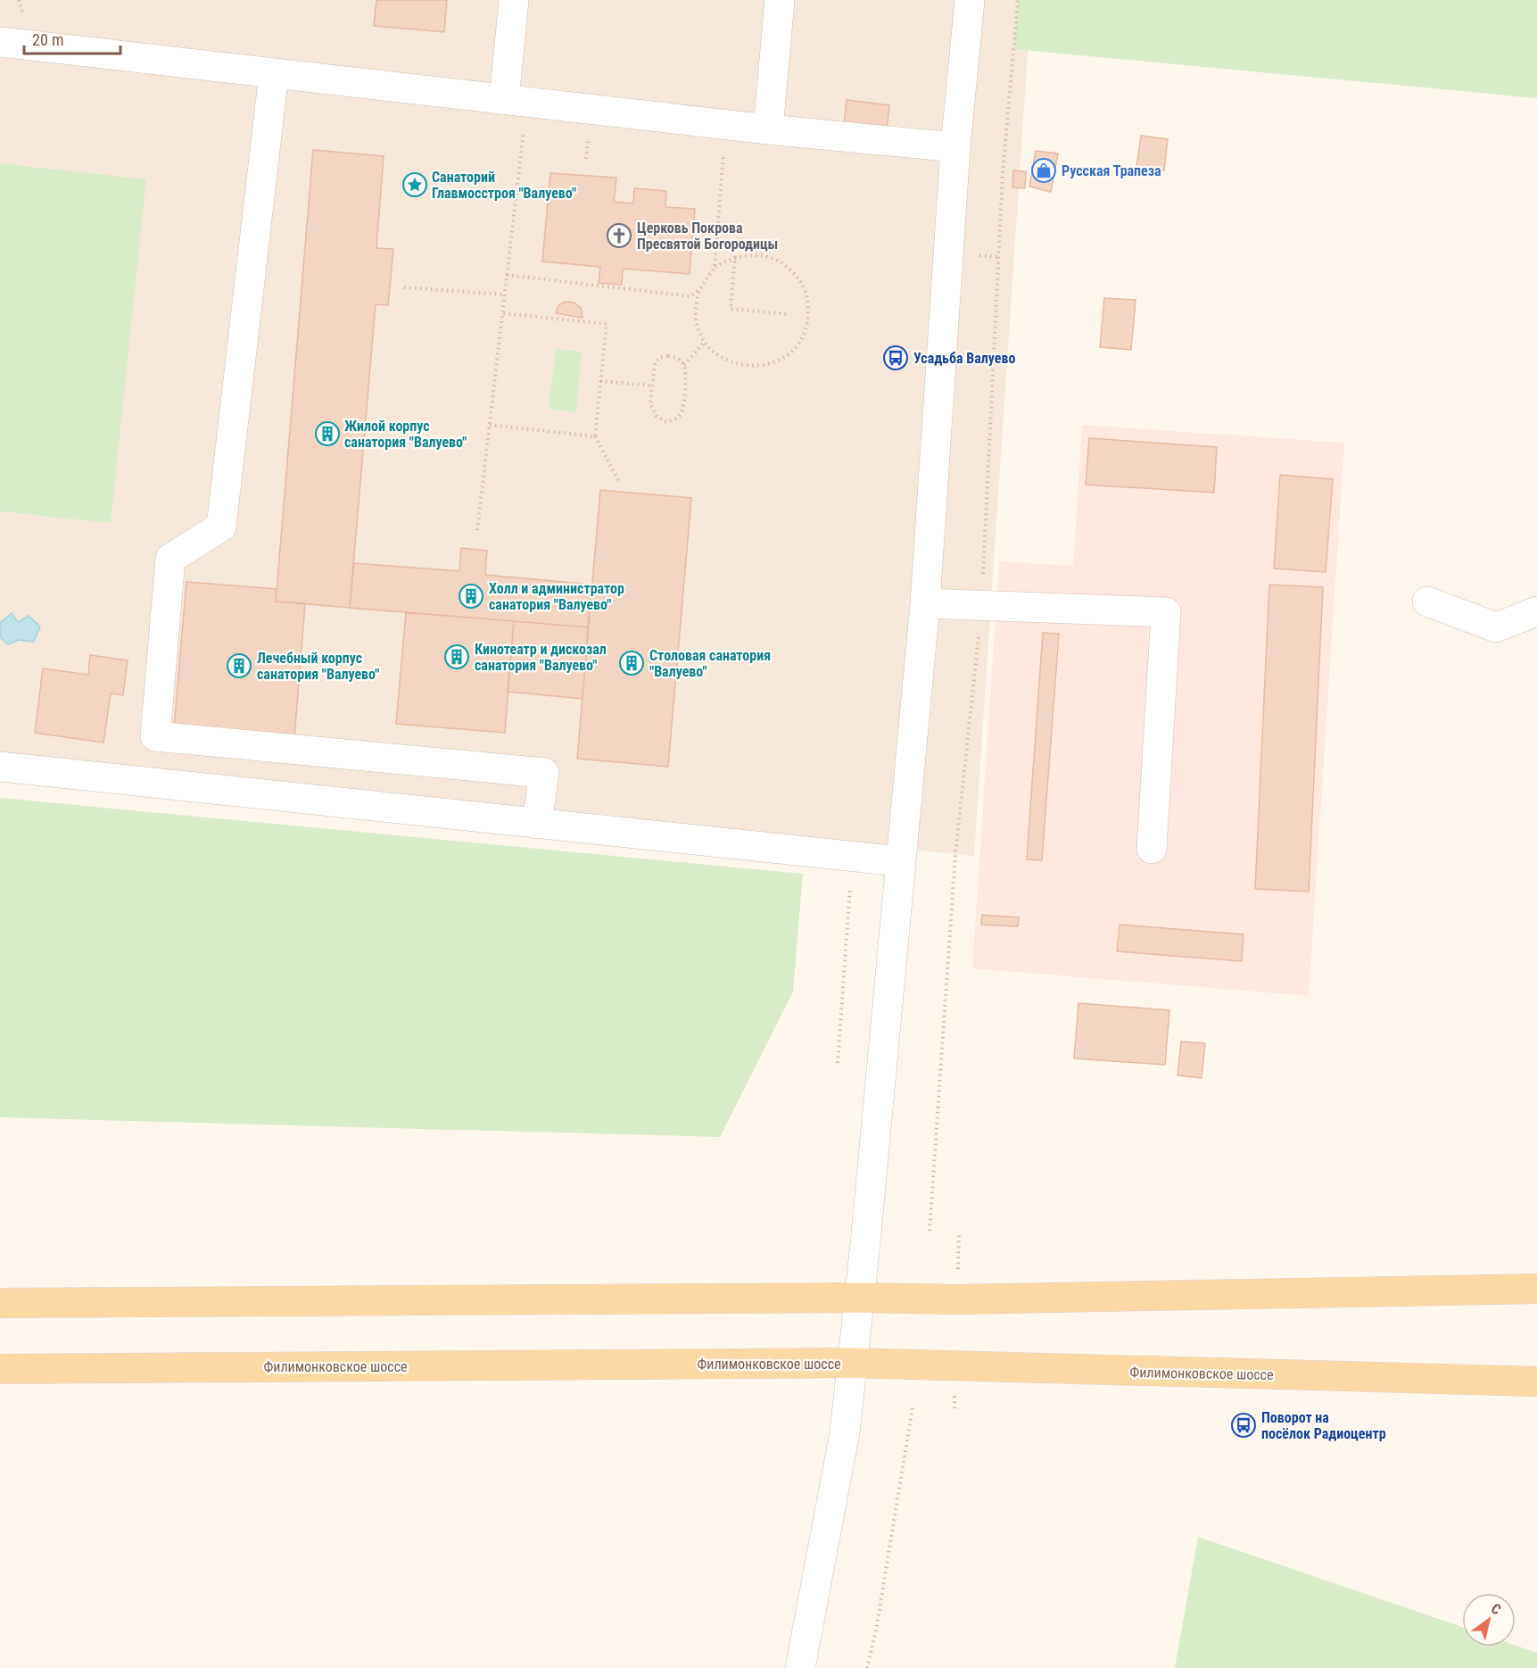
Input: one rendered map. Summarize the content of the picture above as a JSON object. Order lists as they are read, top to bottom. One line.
{"streets":{"main road":["Филимонковское шоссе"]},"places":{"shop":["Русская Трапеза"],"place":["Санаторий Главмосстроя \"Валуево\""],"church":["Церковь Покрова Пресвятой Богородицы"],"bus stop":["Усадьба Валуево","Поворот на посёлок Радиоцентр"],"building":["Жилой корпус санатория \"Валуево\"","Холл и администратор санатория \"Валуево\"","Кинотеатр и дискозал санатория \"Валуево\"","Столовая санатория \"Валуево\"","Лечебный корпус санатория \"Валуево\""]},"scale_bar":"20 m","north":"top right"}
